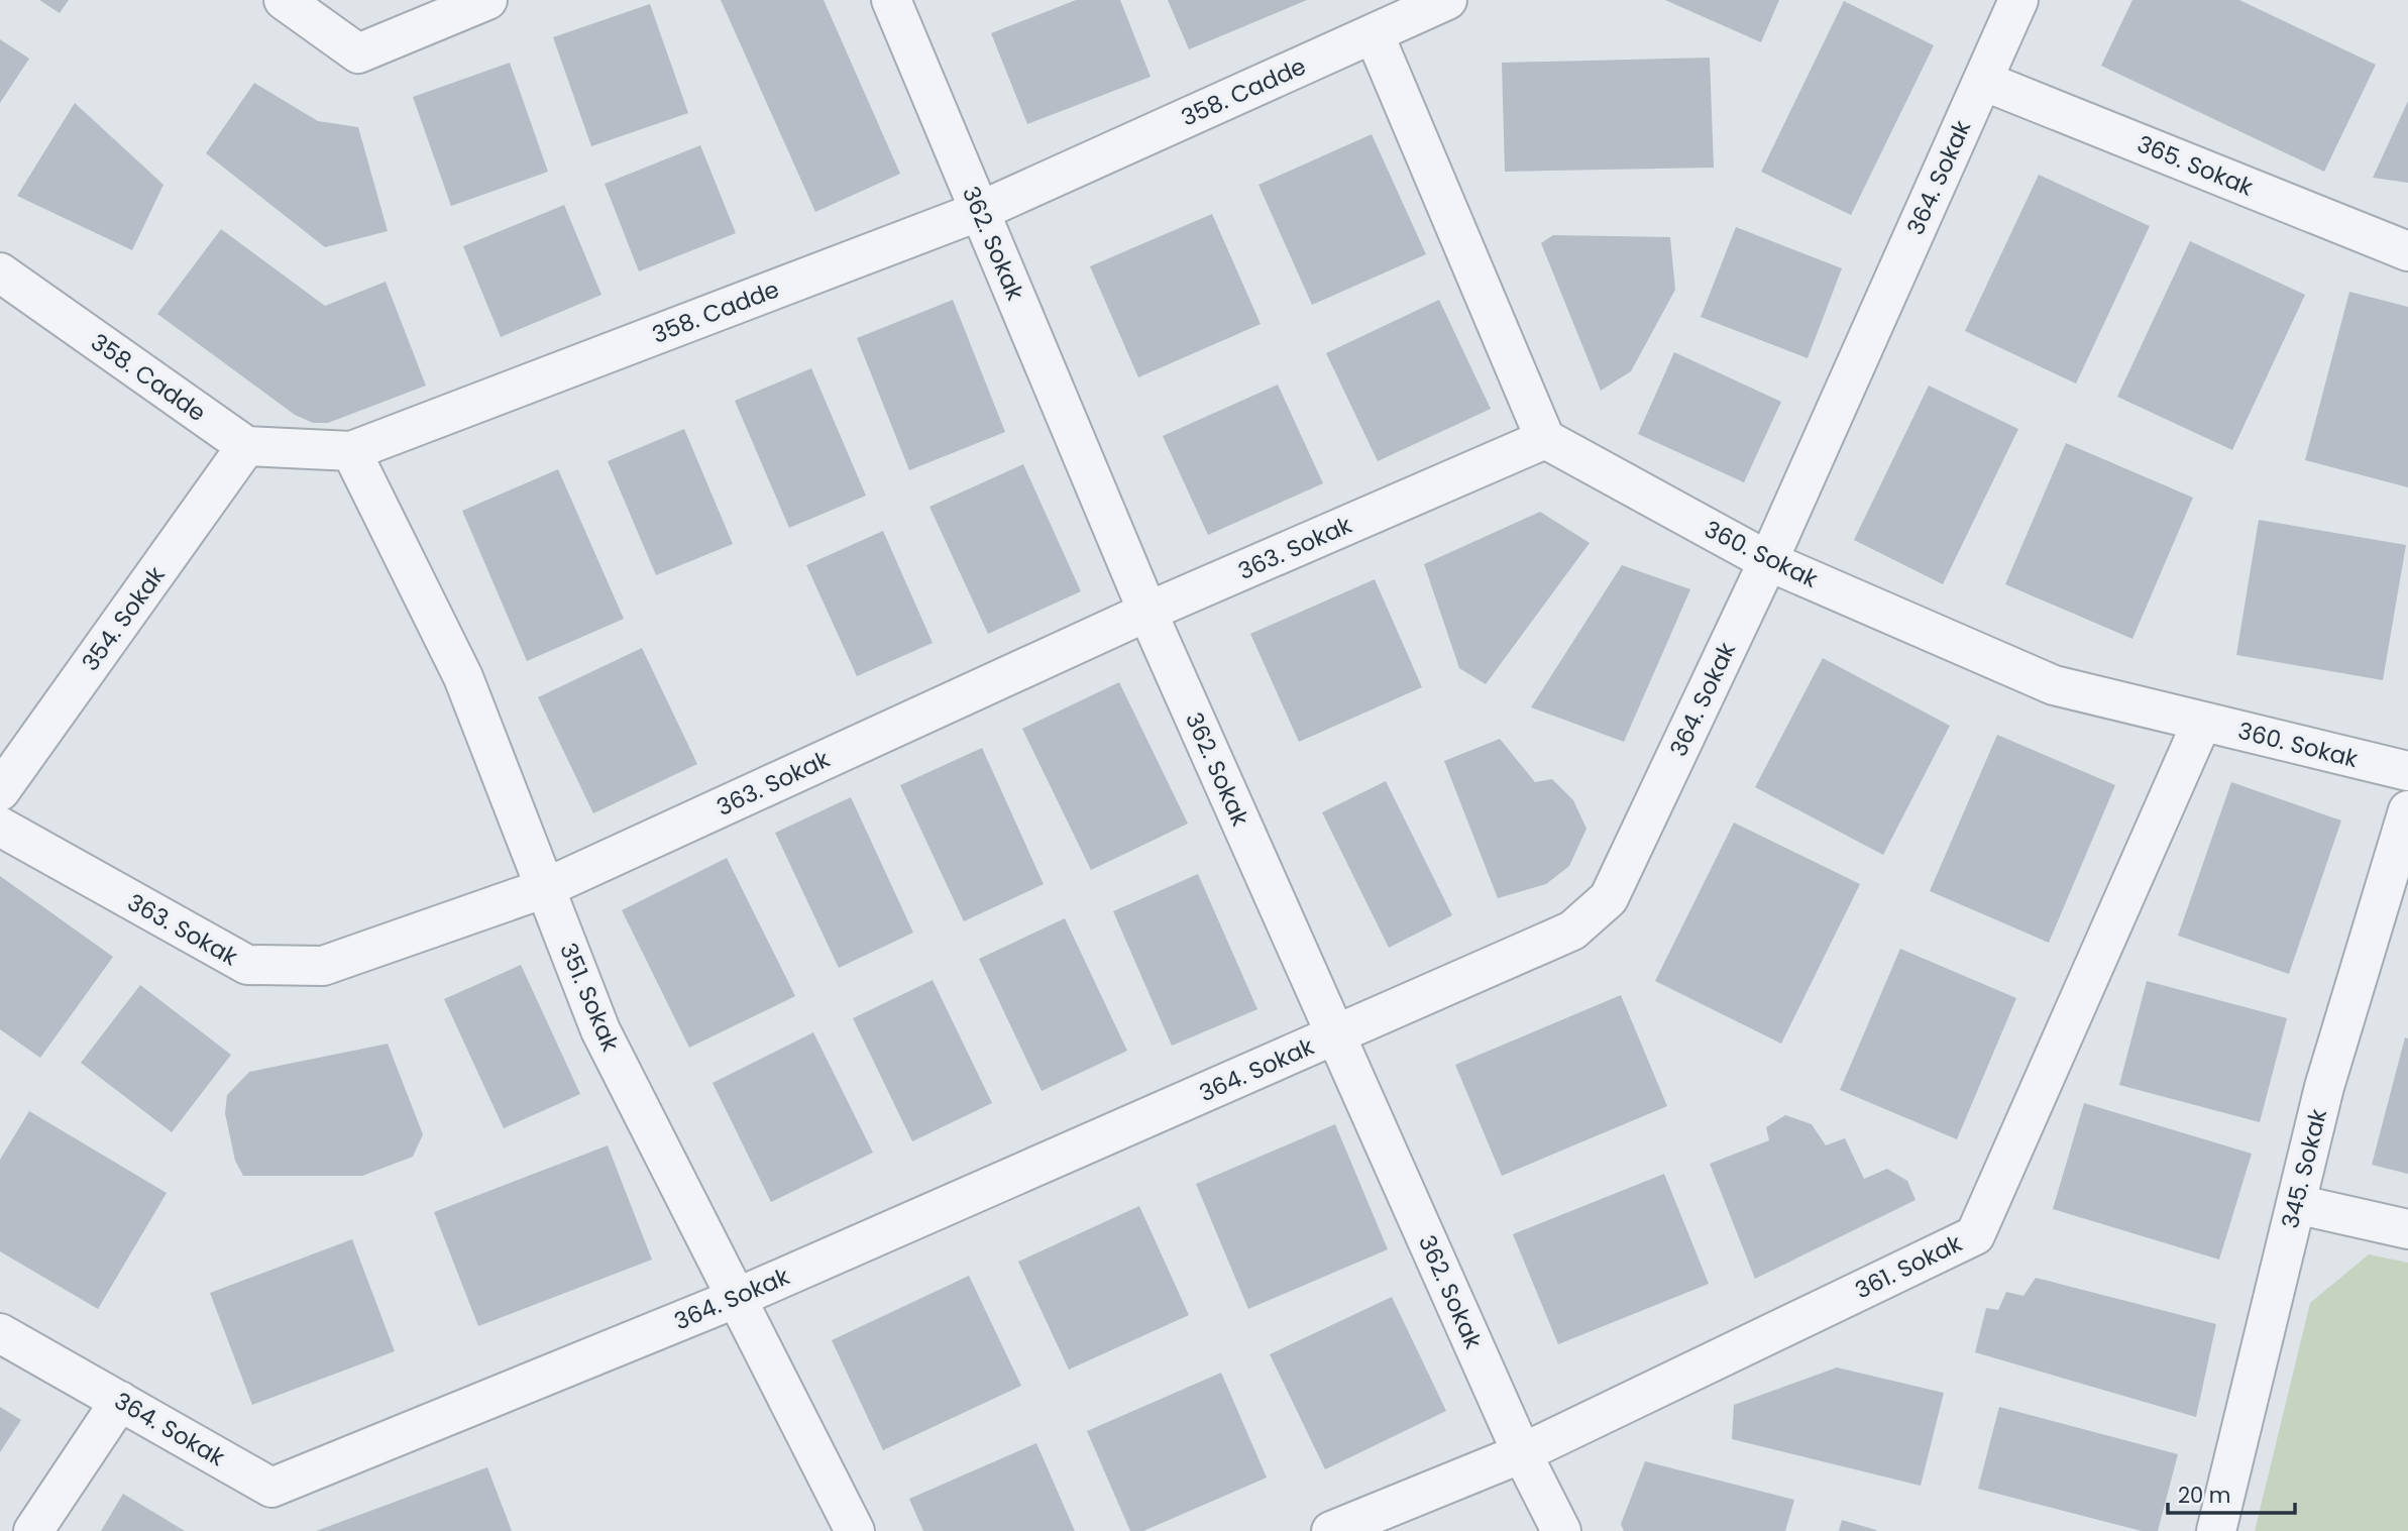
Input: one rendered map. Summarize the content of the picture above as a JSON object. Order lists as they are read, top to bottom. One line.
{"streets":{"street":["358. Cadde","365. Sokak","364. Sokak","362. Sokak","363. Sokak","360. Sokak","354. Sokak","351. Sokak","345. Sokak","361. Sokak"]},"crossings":[["358. Cadde","362. Sokak"],["358. Cadde","354. Sokak"],["358. Cadde","351. Sokak"],["365. Sokak","364. Sokak"],["364. Sokak","362. Sokak"],["364. Sokak","360. Sokak"],["364. Sokak","351. Sokak"],["362. Sokak","363. Sokak"],["362. Sokak","361. Sokak"],["363. Sokak","360. Sokak"],["363. Sokak","351. Sokak"],["360. Sokak","361. Sokak"]],"scale_bar":"20 m"}
